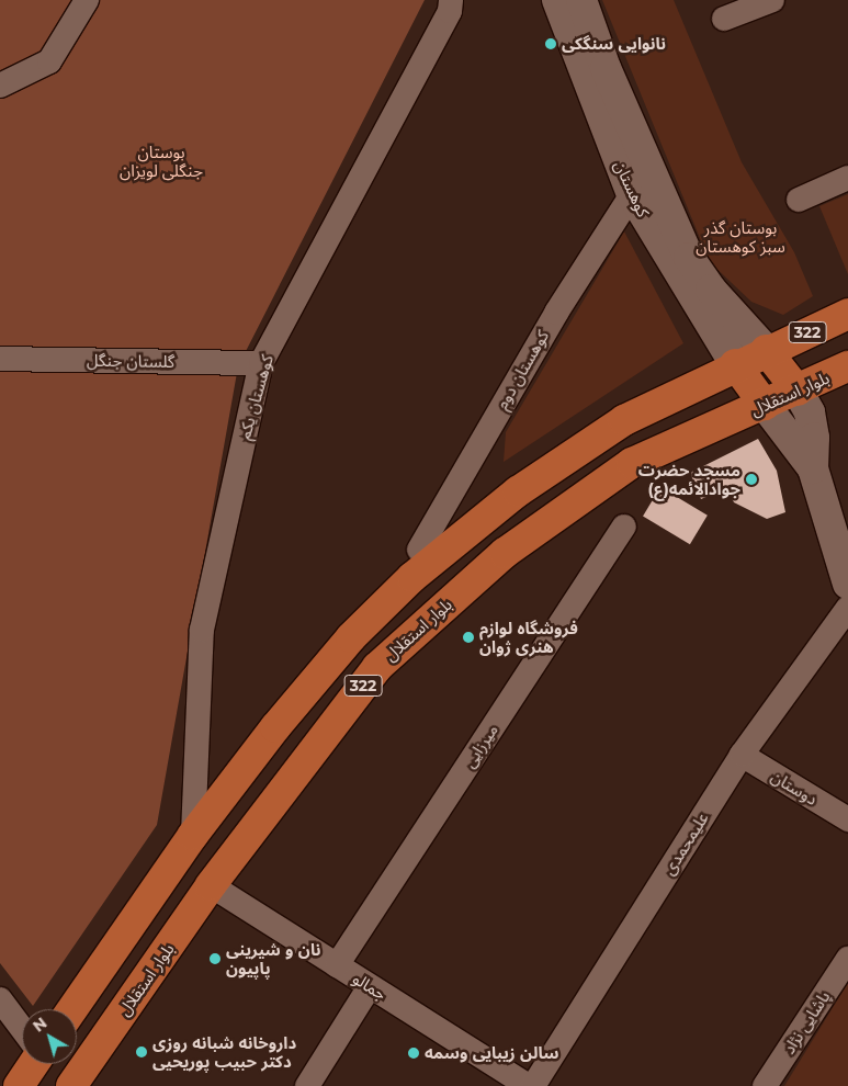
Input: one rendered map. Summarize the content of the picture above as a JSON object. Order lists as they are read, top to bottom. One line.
{"streets":{"main road":["کوهستان","322","بلوار استقلال"],"street":["گلستان جنگل","کوهستان دوم","کوهستان یکم","میرزایی","دوستان","علیمحمدی","جمالو","پاشایی نژاد"]},"crossings":[["کوهستان","322"],["کوهستان","کوهستان دوم"],["322","کوهستان یکم"],["گلستان جنگل","کوهستان یکم"],["بلوار استقلال","جمالو"],["میرزایی","جمالو"],["دوستان","علیمحمدی"],["علیمحمدی","جمالو"]],"parks":["بوستان جنگلی لویزان","بوستان گذر سبز کوهستان"],"places":["نانوایی سنگکی","مسجد حضرت جوادالائمه(ع)","فروشگاه لوازم هنری ژوان","نان و شیرینی پاپیون","داروخانه شبانه روزی دکتر حبیب پوریحیی","سالن زیبایی وسمه"],"north":"top left"}
